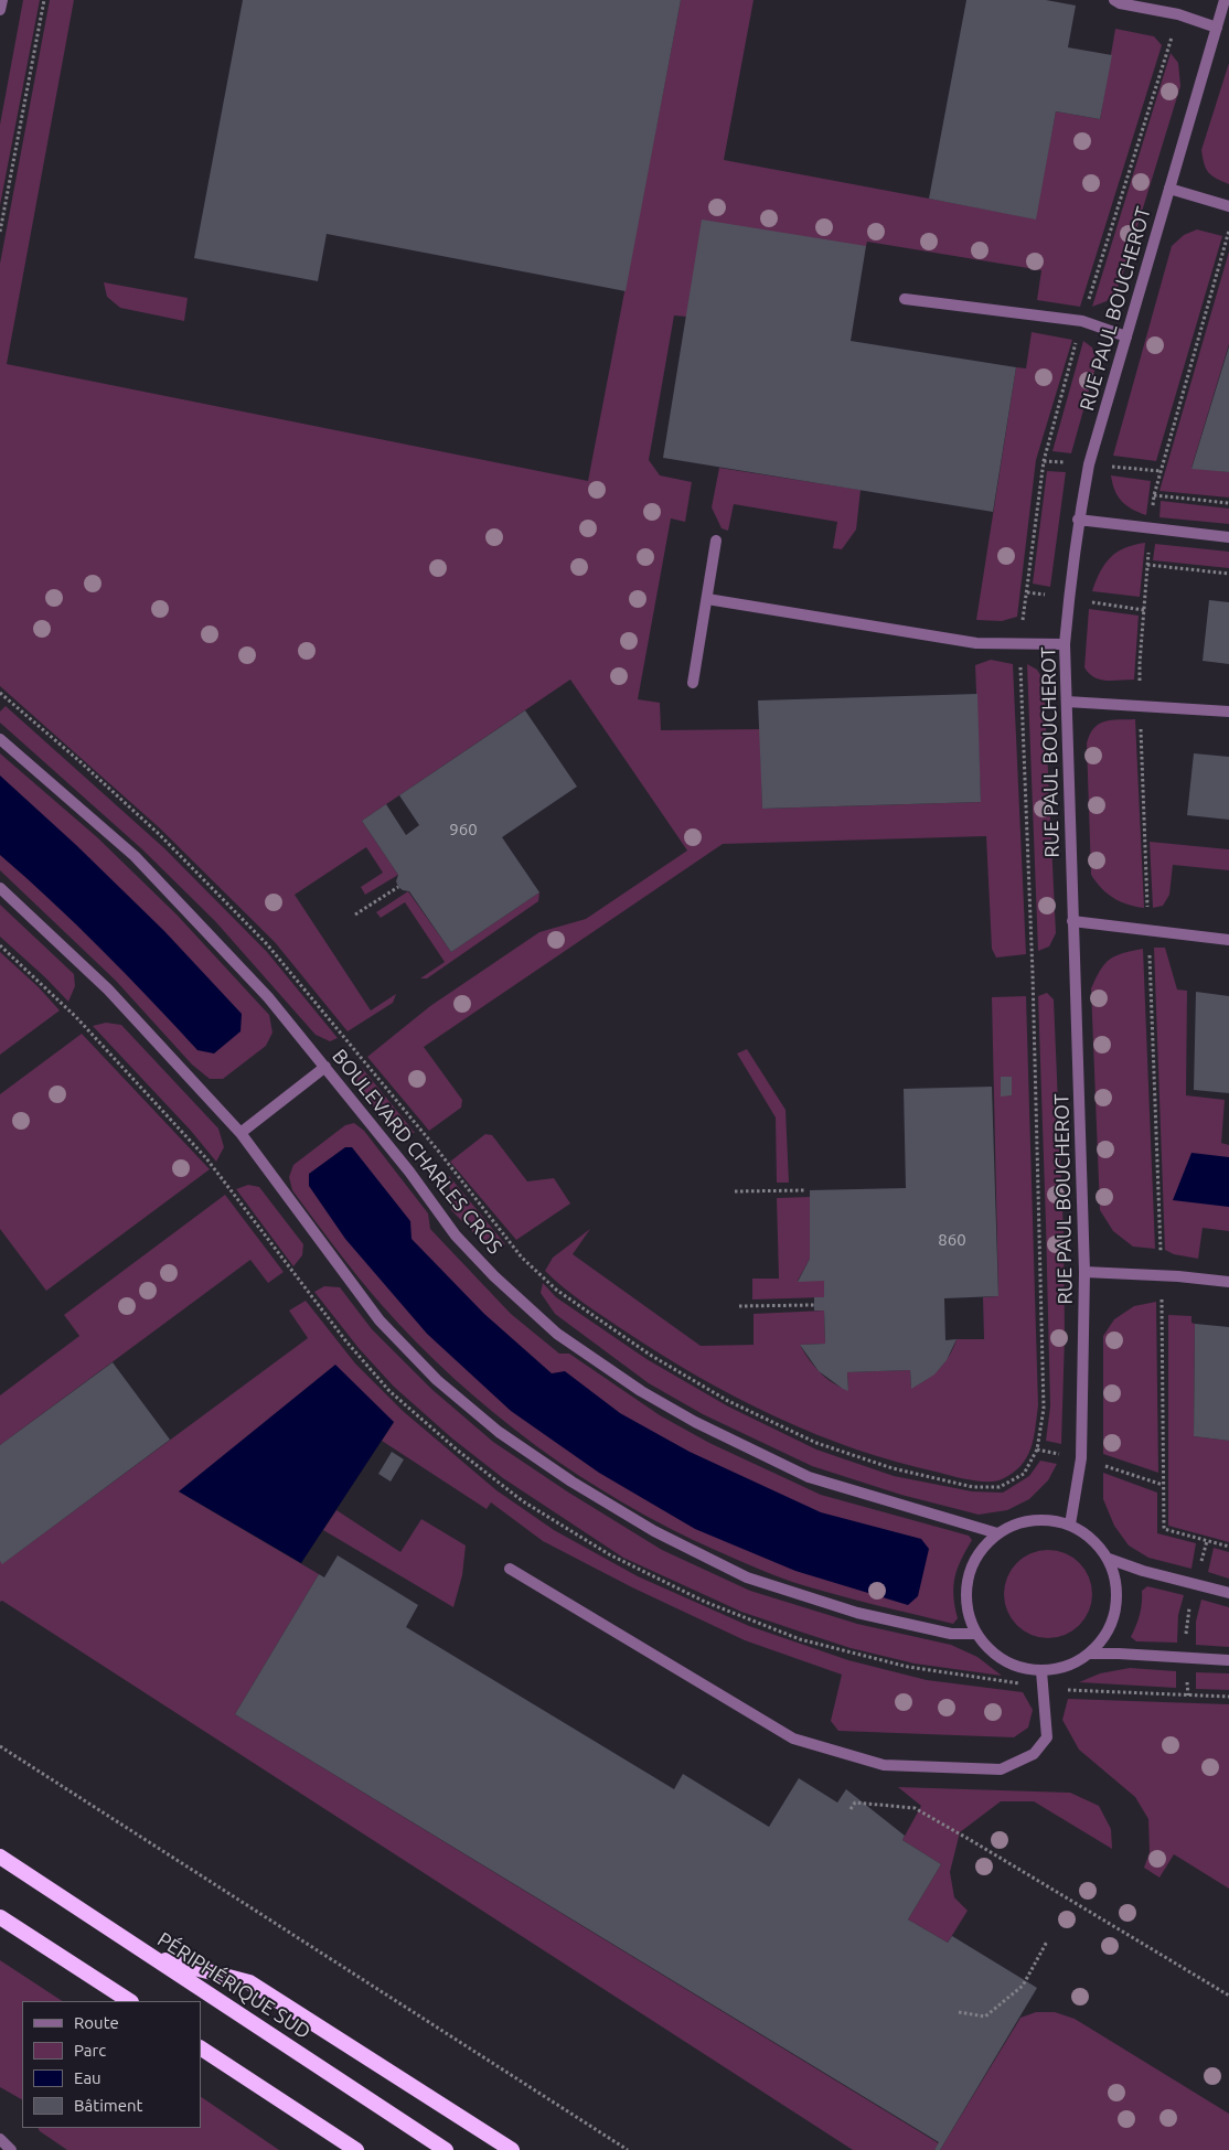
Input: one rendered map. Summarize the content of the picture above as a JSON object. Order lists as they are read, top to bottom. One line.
{"streets":{"highway":["PÉRIPHÉRIQUE SUD"],"street":["RUE PAUL BOUCHEROT","BOULEVARD CHARLES CROS"]},"crossings":[["RUE PAUL BOUCHEROT","BOULEVARD CHARLES CROS"]],"house_numbers":["960","860"],"legend":["Route","Parc","Eau","Bâtiment"]}
